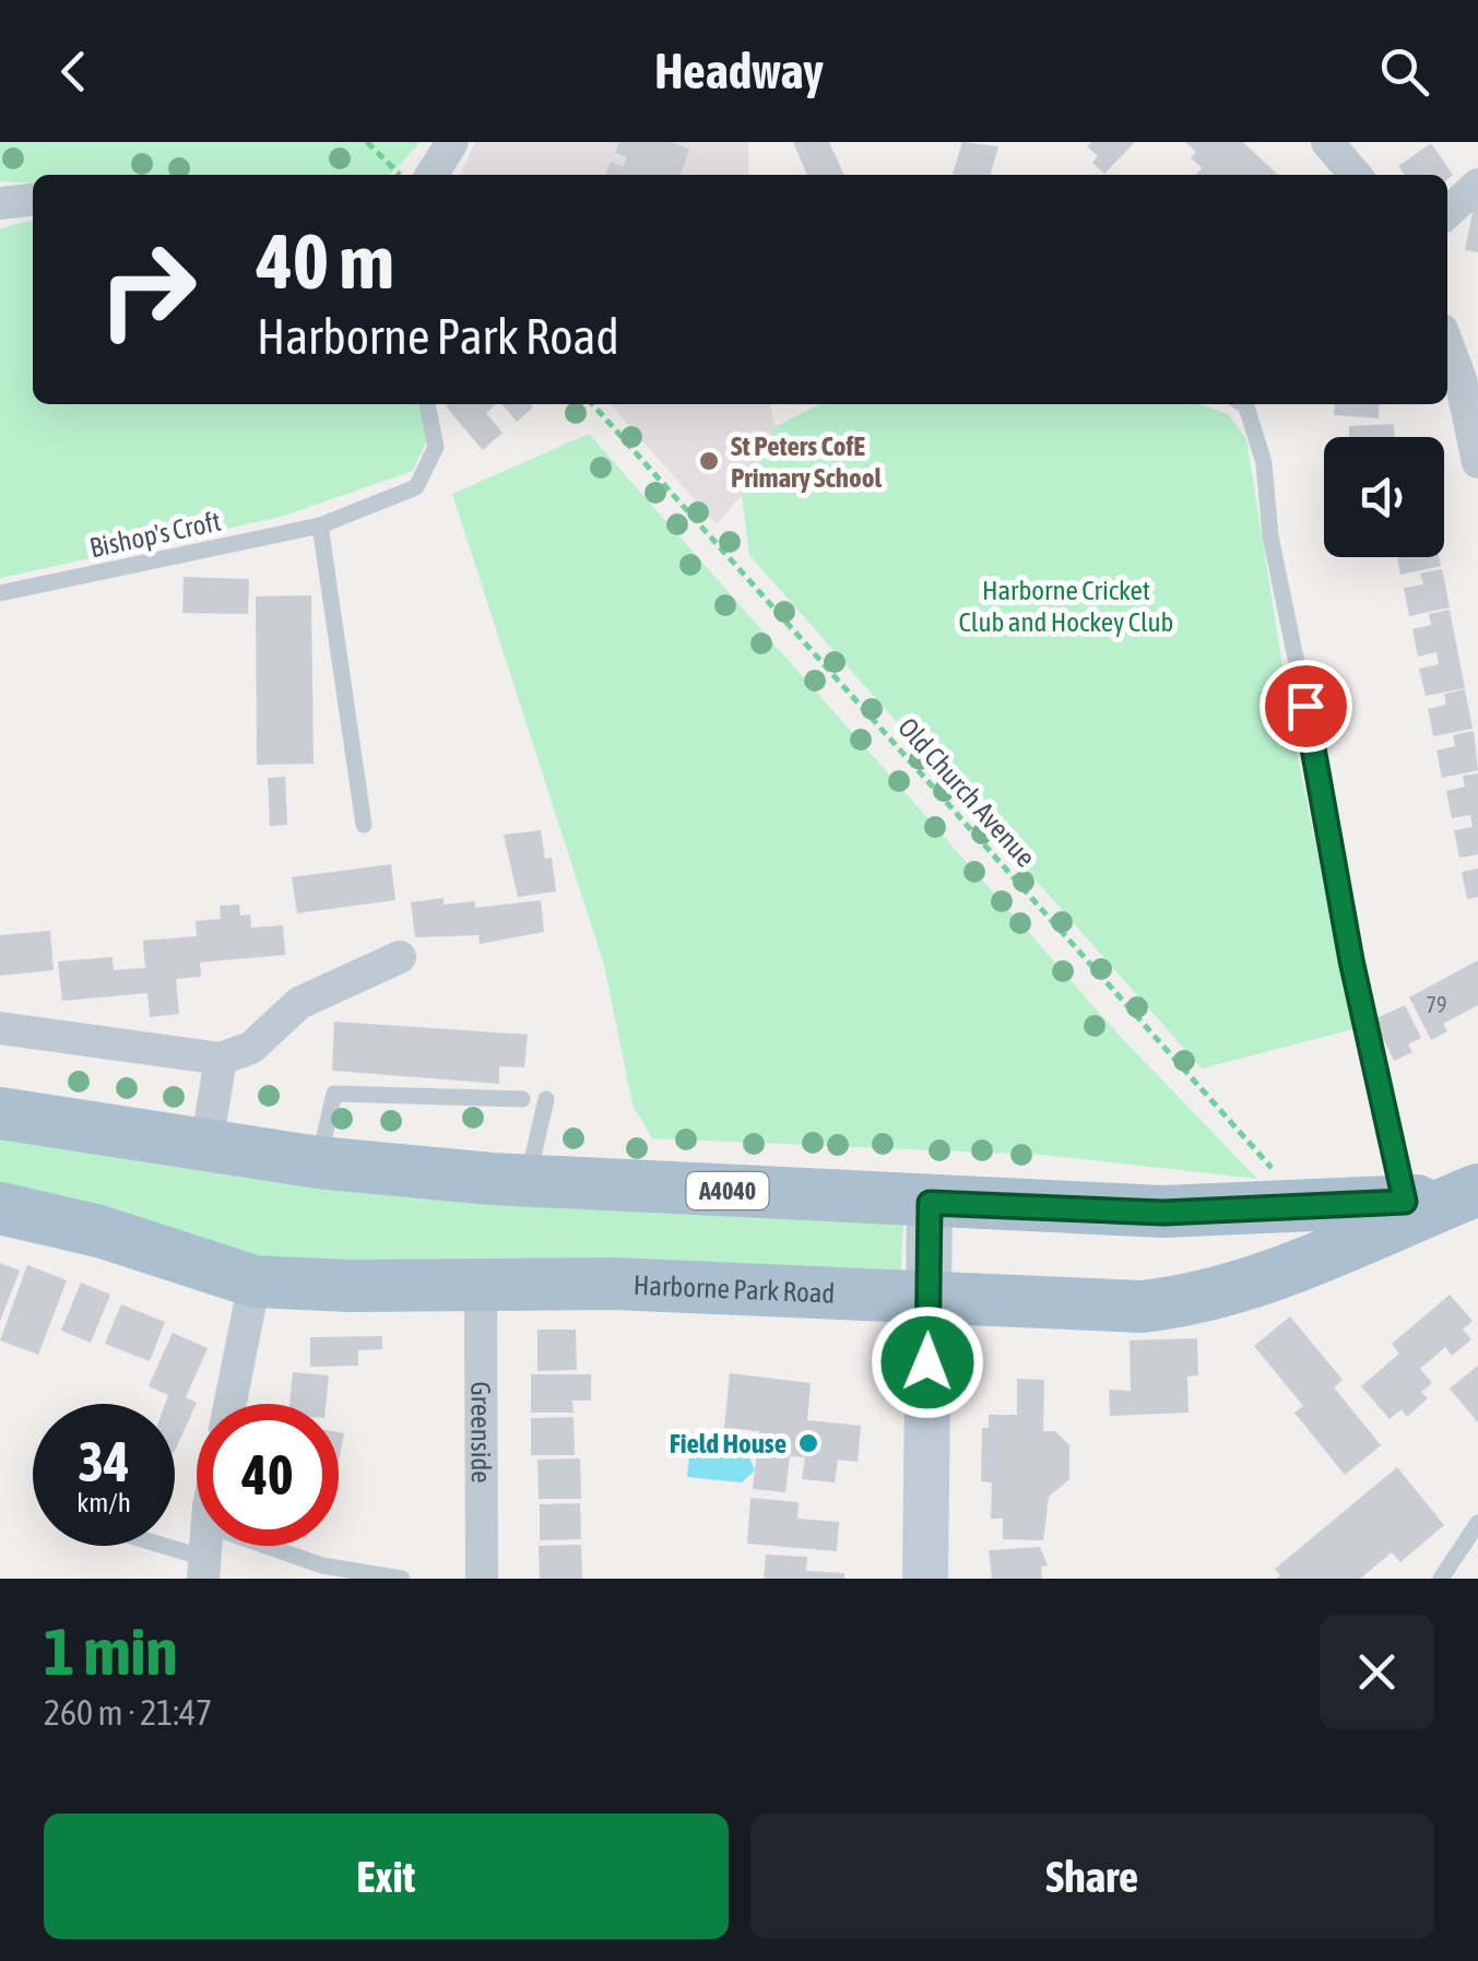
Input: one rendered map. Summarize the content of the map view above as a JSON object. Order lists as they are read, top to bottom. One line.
{"streets":{"main road":["A4040","Harborne Park Road"],"street":["Greenside"],"lane":["Bishop's Croft"],"path":["Old Church Avenue"]},"crossings":[["Harborne Park Road","Greenside"]],"parks":["Harborne Cricket Club and Hockey Club"],"places":["St Peters CofE Primary School","Field House"],"house_numbers":["79"],"page":{"header":"Headway","turn":["40 m","Harborne Park Road"],"speed":"34 km/h","limit":"40","heading":["1 min","260 m · 21:47"],"buttons":["Exit","Share"]}}
